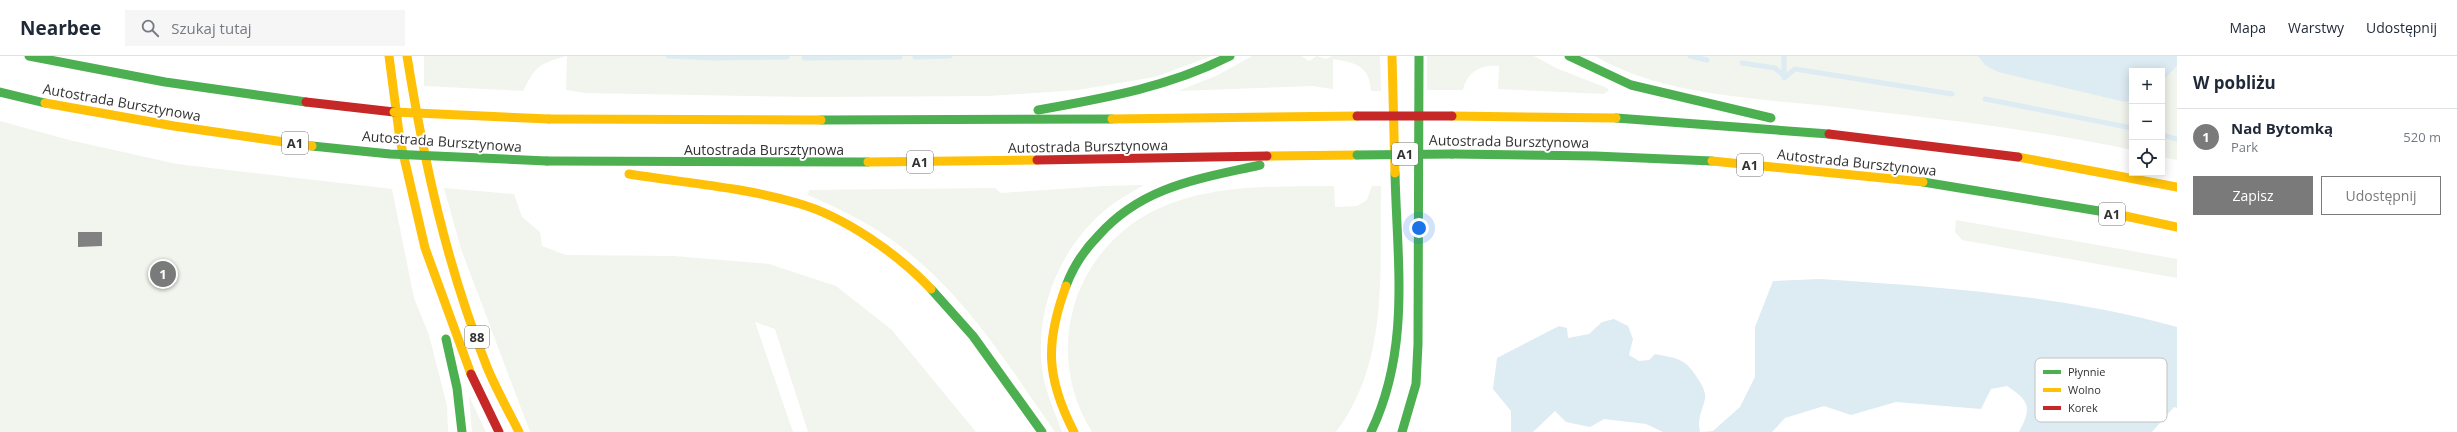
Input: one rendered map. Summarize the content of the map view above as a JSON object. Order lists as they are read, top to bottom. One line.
{"streets":{"main road":["Autostrada Bursztynowa","A1","88"]},"legend":["Płynnie","Wolno","Korek"],"page":{"header":"Nearbee","search":"Szukaj tutaj","nav":["Mapa","Warstwy","Udostępnij"],"heading":"W pobliżu","map_buttons":["+","−"],"list":[{"mark":"1","name":"Nad Bytomką","note":"Park","value":"520 m"}],"buttons":["Zapisz","Udostępnij"],"pins":"1"}}
